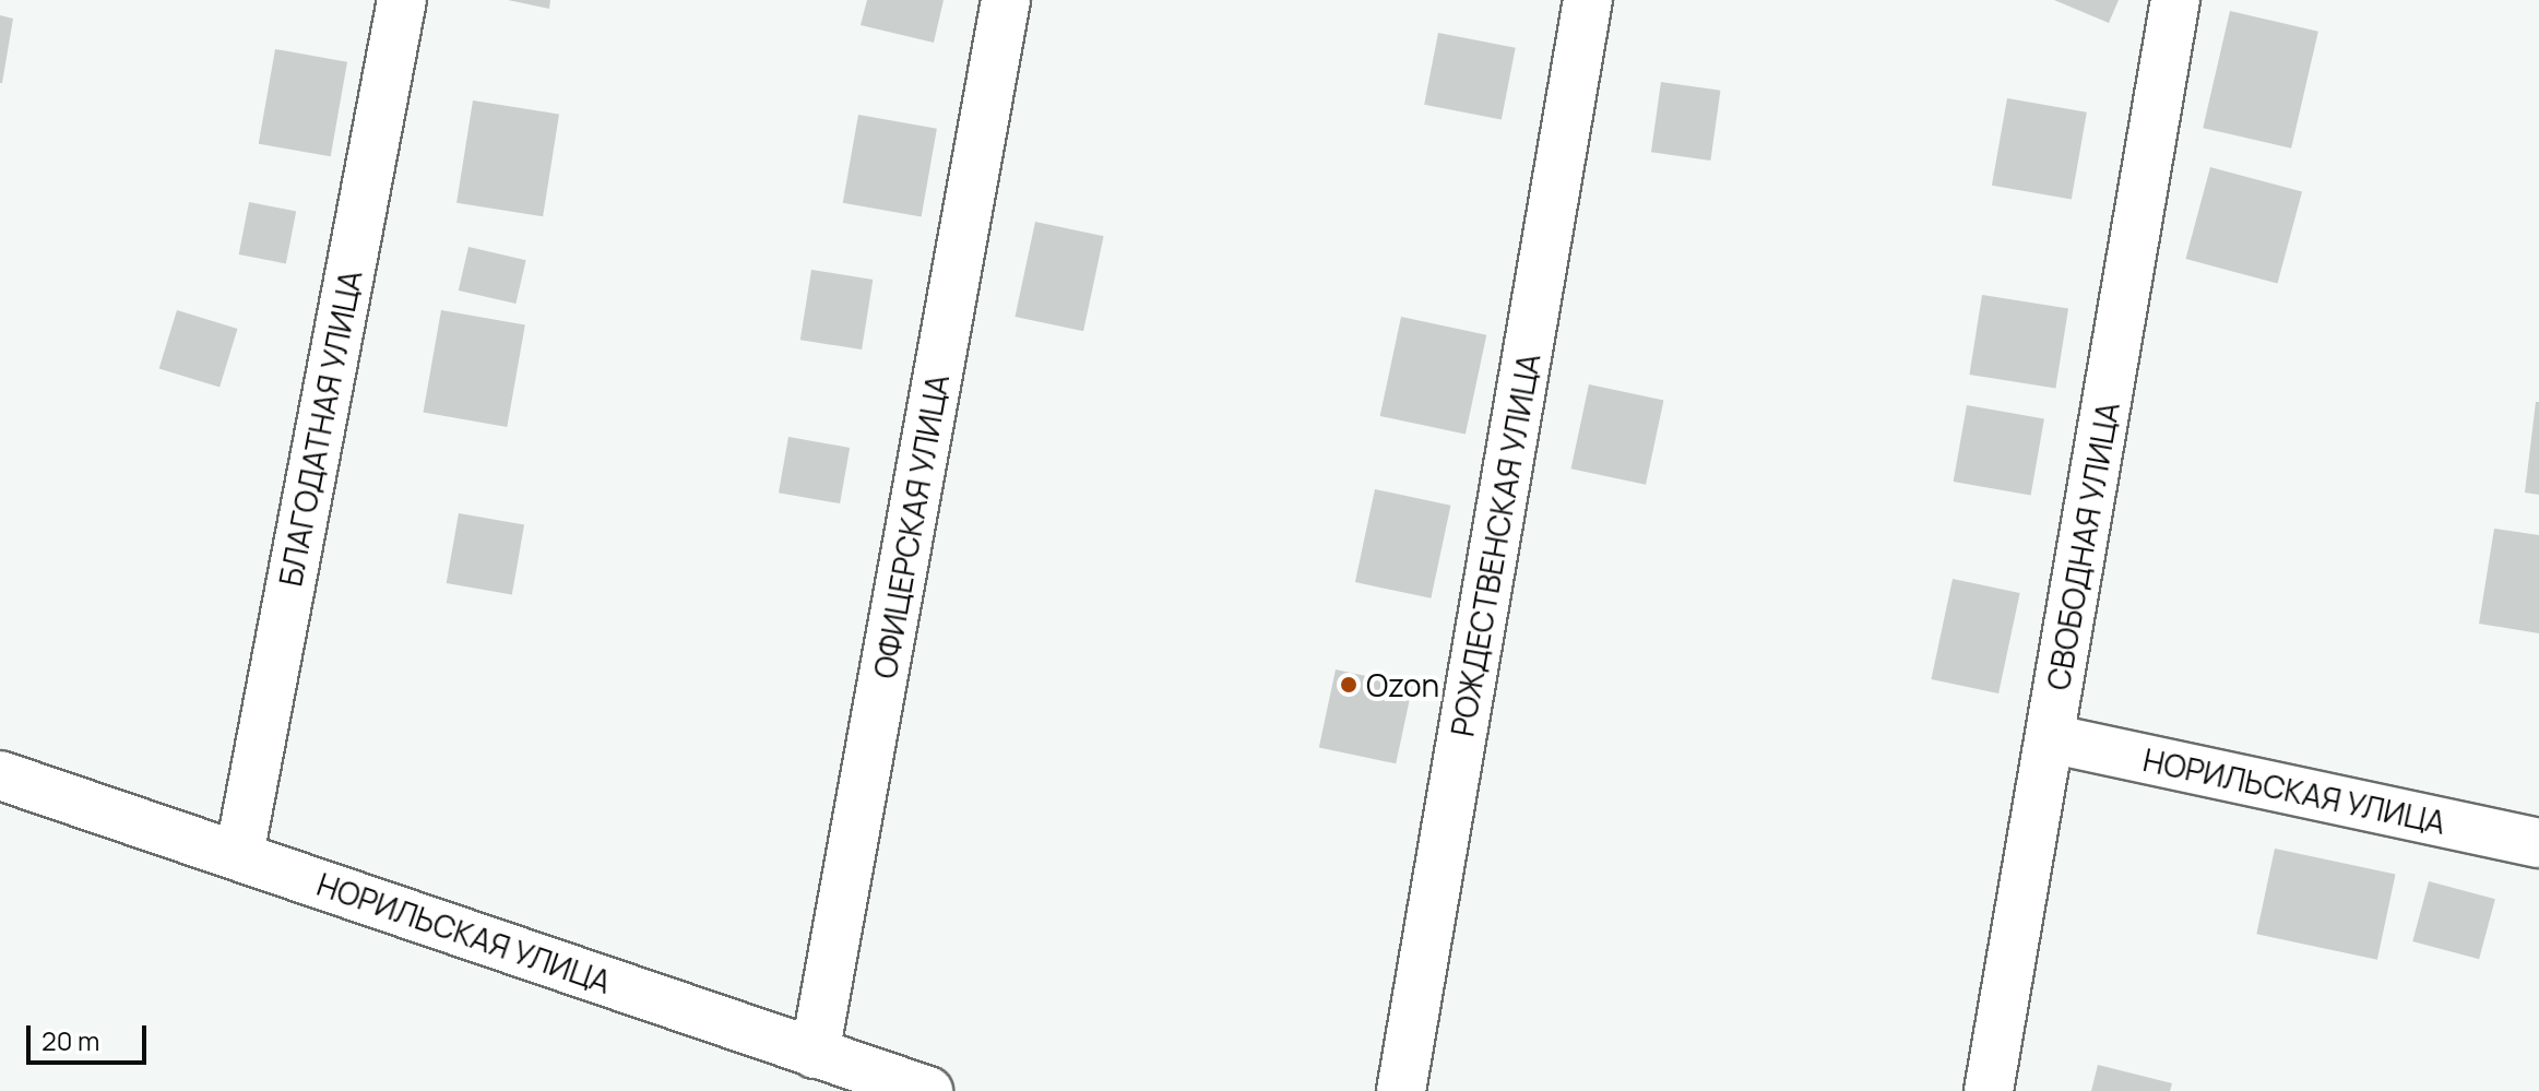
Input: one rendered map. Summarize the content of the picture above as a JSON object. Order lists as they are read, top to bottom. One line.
{"streets":{"street":["БЛАГОДАТНАЯ УЛИЦА","ОФИЦЕРСКАЯ УЛИЦА","РОЖДЕСТВЕНСКАЯ УЛИЦА","СВОБОДНАЯ УЛИЦА","НОРИЛЬСКАЯ УЛИЦА"]},"crossings":[["БЛАГОДАТНАЯ УЛИЦА","НОРИЛЬСКАЯ УЛИЦА"],["ОФИЦЕРСКАЯ УЛИЦА","НОРИЛЬСКАЯ УЛИЦА"],["СВОБОДНАЯ УЛИЦА","НОРИЛЬСКАЯ УЛИЦА"]],"places":["Ozon"],"scale_bar":"20 m"}
